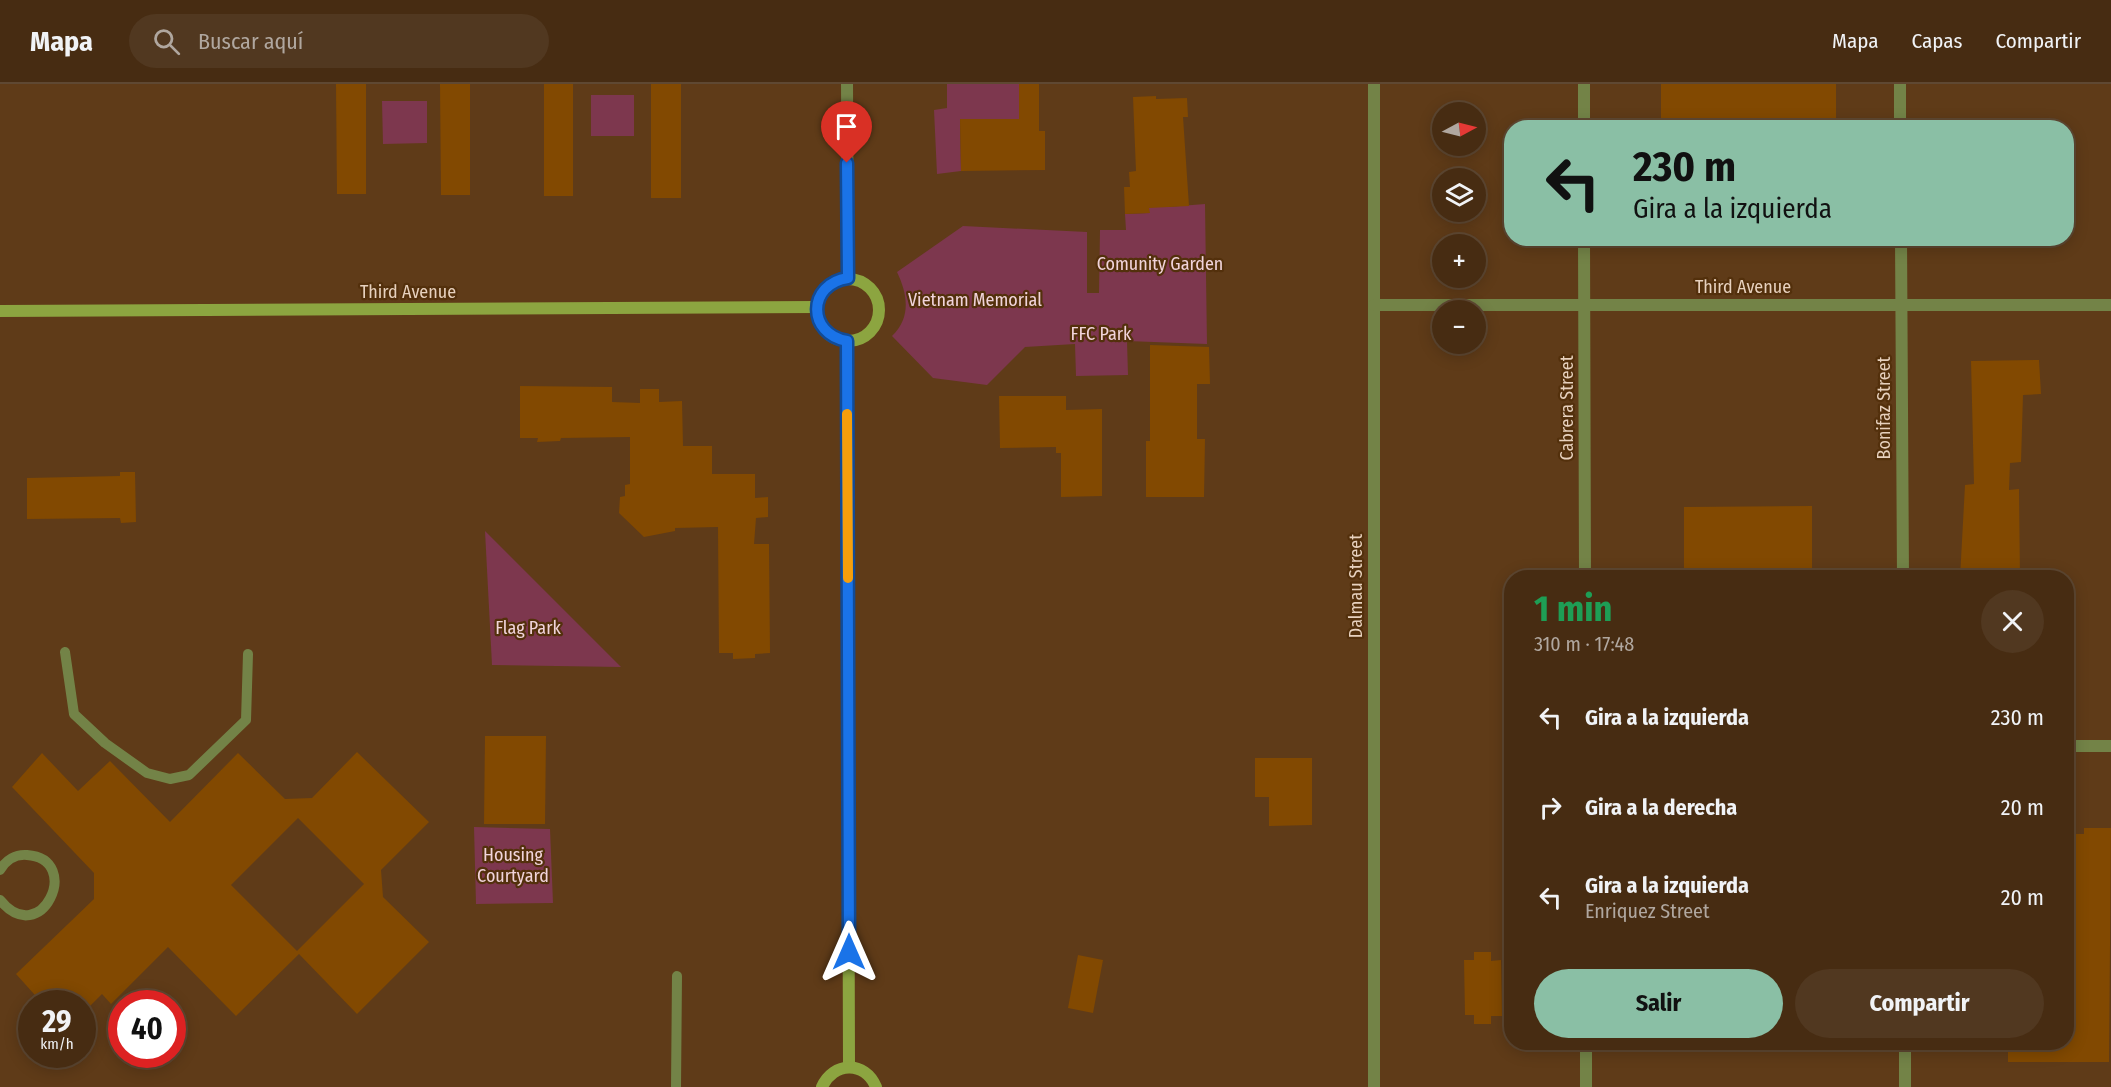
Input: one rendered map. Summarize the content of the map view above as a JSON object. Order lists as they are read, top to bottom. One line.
{"streets":{"street":["Third Avenue","Cabrera Street","Bonifaz Street","Dalmau Street"]},"crossings":[["Third Avenue","Cabrera Street"],["Third Avenue","Bonifaz Street"],["Third Avenue","Dalmau Street"]],"parks":["Comunity Garden","Vietnam Memorial","FFC Park","Flag Park","Housing Courtyard"],"north":"right","page":{"header":"Mapa","search":"Buscar aquí","nav":["Mapa","Capas","Compartir"],"map_buttons":["+","−"],"turn":["230 m","Gira a la izquierda"],"heading":["1 min","310 m · 17:48"],"list":[{"name":"Gira a la izquierda","value":"230 m"},{"name":"Gira a la derecha","value":"20 m"},{"name":"Gira a la izquierda","note":"Enriquez Street","value":"20 m"}],"buttons":["Salir","Compartir"],"speed":"29 km/h","limit":"40"}}
